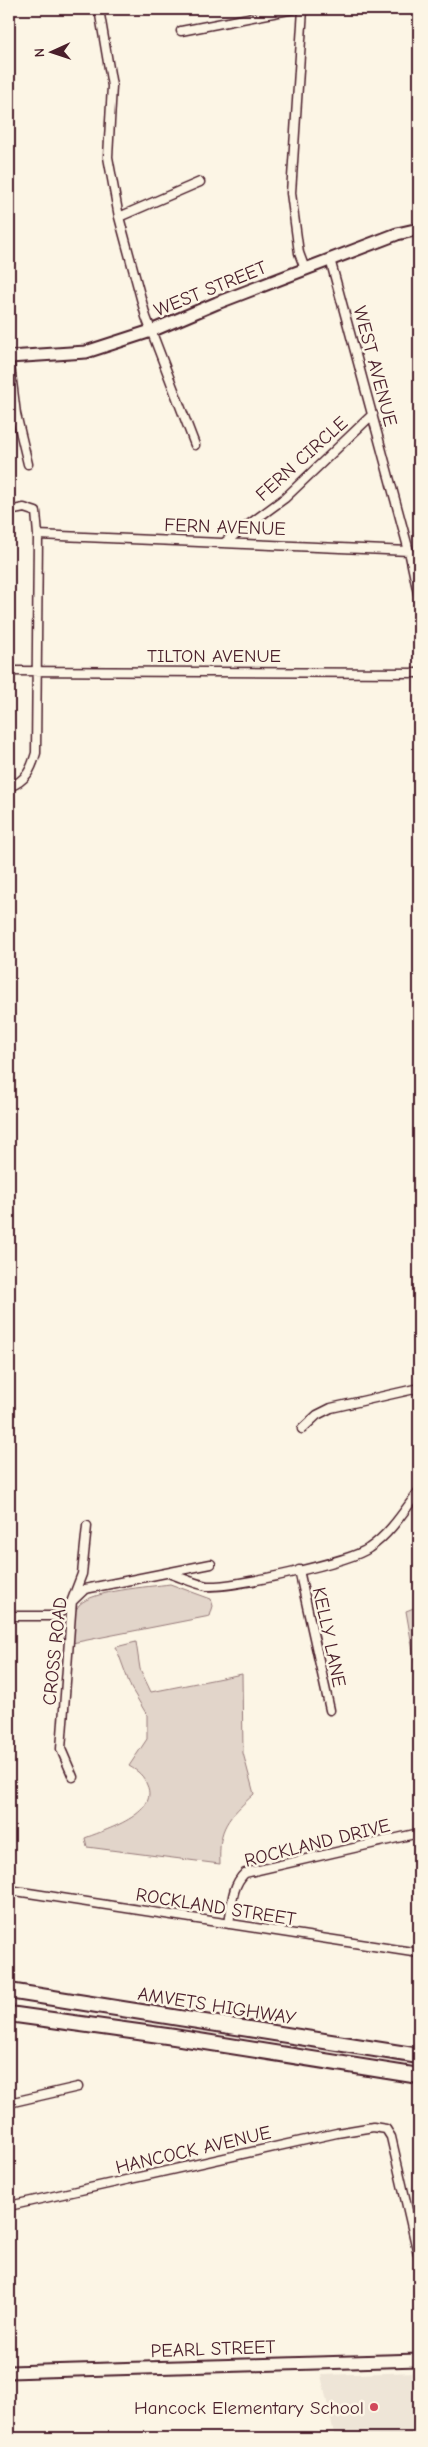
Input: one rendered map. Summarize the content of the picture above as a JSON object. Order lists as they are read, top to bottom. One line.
{"streets":{"highway":["AMVETS HIGHWAY"],"street":["WEST STREET","WEST AVENUE","FERN CIRCLE","FERN AVENUE","TILTON AVENUE","KELLY LANE","CROSS ROAD","ROCKLAND DRIVE","ROCKLAND STREET","HANCOCK AVENUE","PEARL STREET"]},"crossings":[["WEST STREET","WEST AVENUE"],["WEST AVENUE","FERN CIRCLE"],["WEST AVENUE","FERN AVENUE"],["FERN CIRCLE","FERN AVENUE"],["ROCKLAND DRIVE","ROCKLAND STREET"]],"places":["Hancock Elementary School"],"north":"left"}
